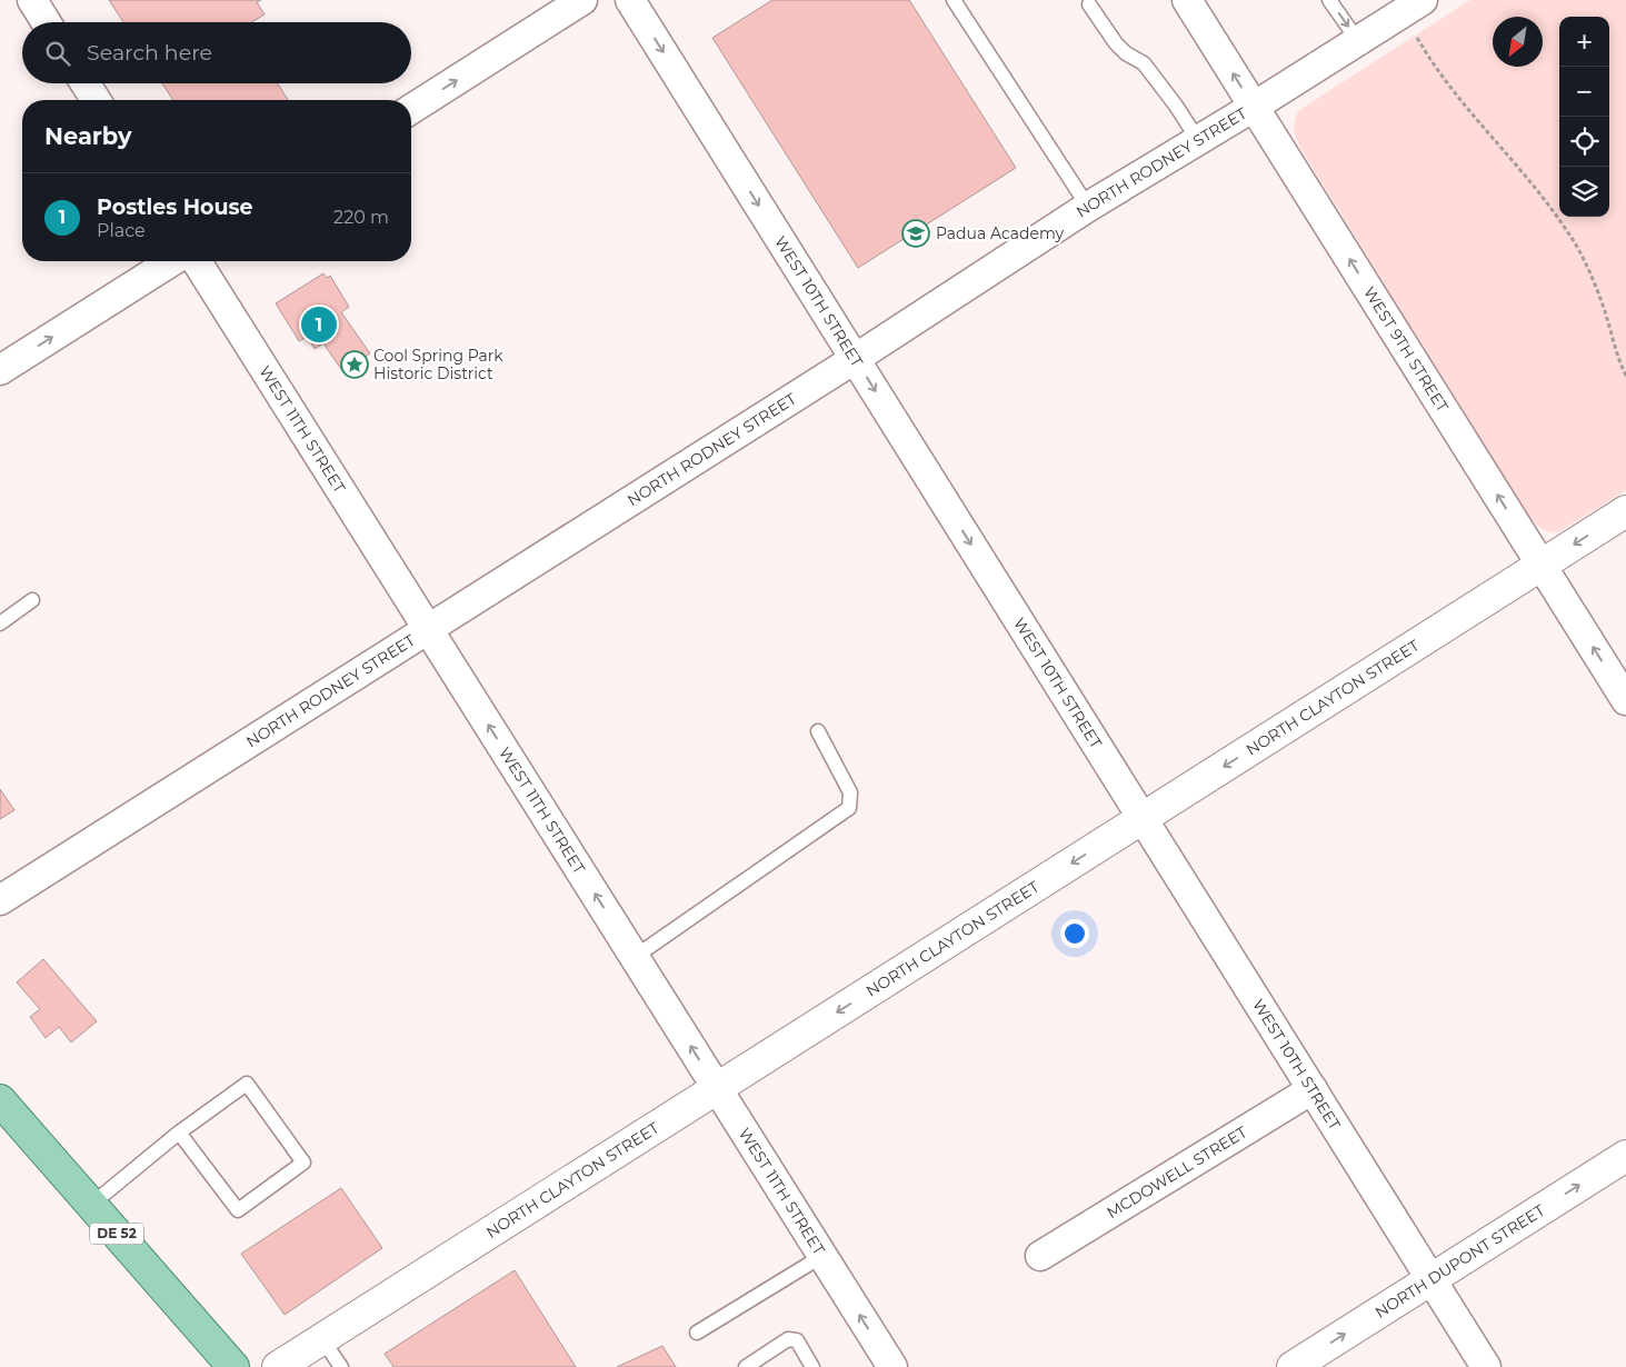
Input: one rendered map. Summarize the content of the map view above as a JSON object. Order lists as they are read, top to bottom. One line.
{"streets":{"main road":["DE 52"],"street":["NORTH RODNEY STREET","WEST 10TH STREET","WEST 9TH STREET","WEST 11TH STREET","NORTH CLAYTON STREET","MCDOWELL STREET","NORTH DUPONT STREET"]},"crossings":[["NORTH RODNEY STREET","WEST 10TH STREET"],["NORTH RODNEY STREET","WEST 9TH STREET"],["NORTH RODNEY STREET","WEST 11TH STREET"],["WEST 10TH STREET","NORTH CLAYTON STREET"],["WEST 10TH STREET","MCDOWELL STREET"],["WEST 10TH STREET","NORTH DUPONT STREET"],["WEST 9TH STREET","NORTH CLAYTON STREET"],["WEST 11TH STREET","NORTH CLAYTON STREET"]],"one_way":["WEST 10TH STREET","WEST 9TH STREET","WEST 11TH STREET","NORTH CLAYTON STREET","NORTH DUPONT STREET"],"places":{"school or university":["Padua Academy"],"place":["Cool Spring Park Historic District"]},"north":"bottom left","page":{"map_buttons":["+","−"],"search":"Search here","heading":"Nearby","list":[{"mark":"1","name":"Postles House","note":"Place","value":"220 m"}],"pins":"1"}}
